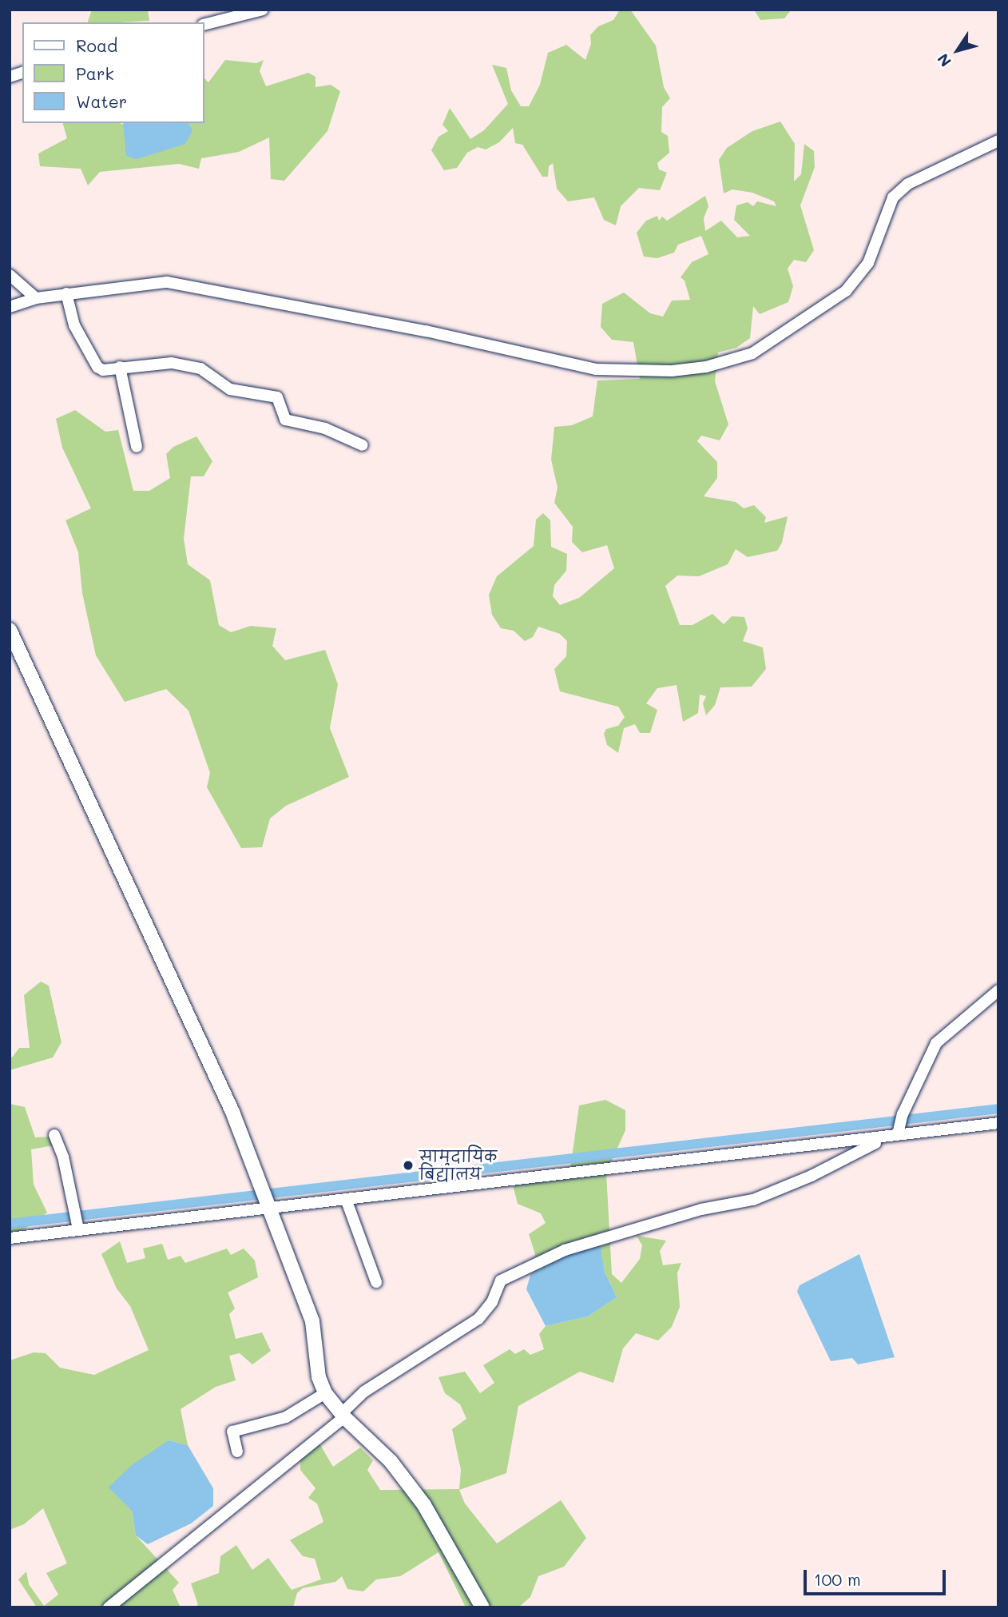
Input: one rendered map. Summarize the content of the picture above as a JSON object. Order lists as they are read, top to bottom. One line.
{"places":["सामुदायिक बिद्यालय"],"legend":["Road","Park","Water"],"scale_bar":"100 m","north":"bottom left"}
